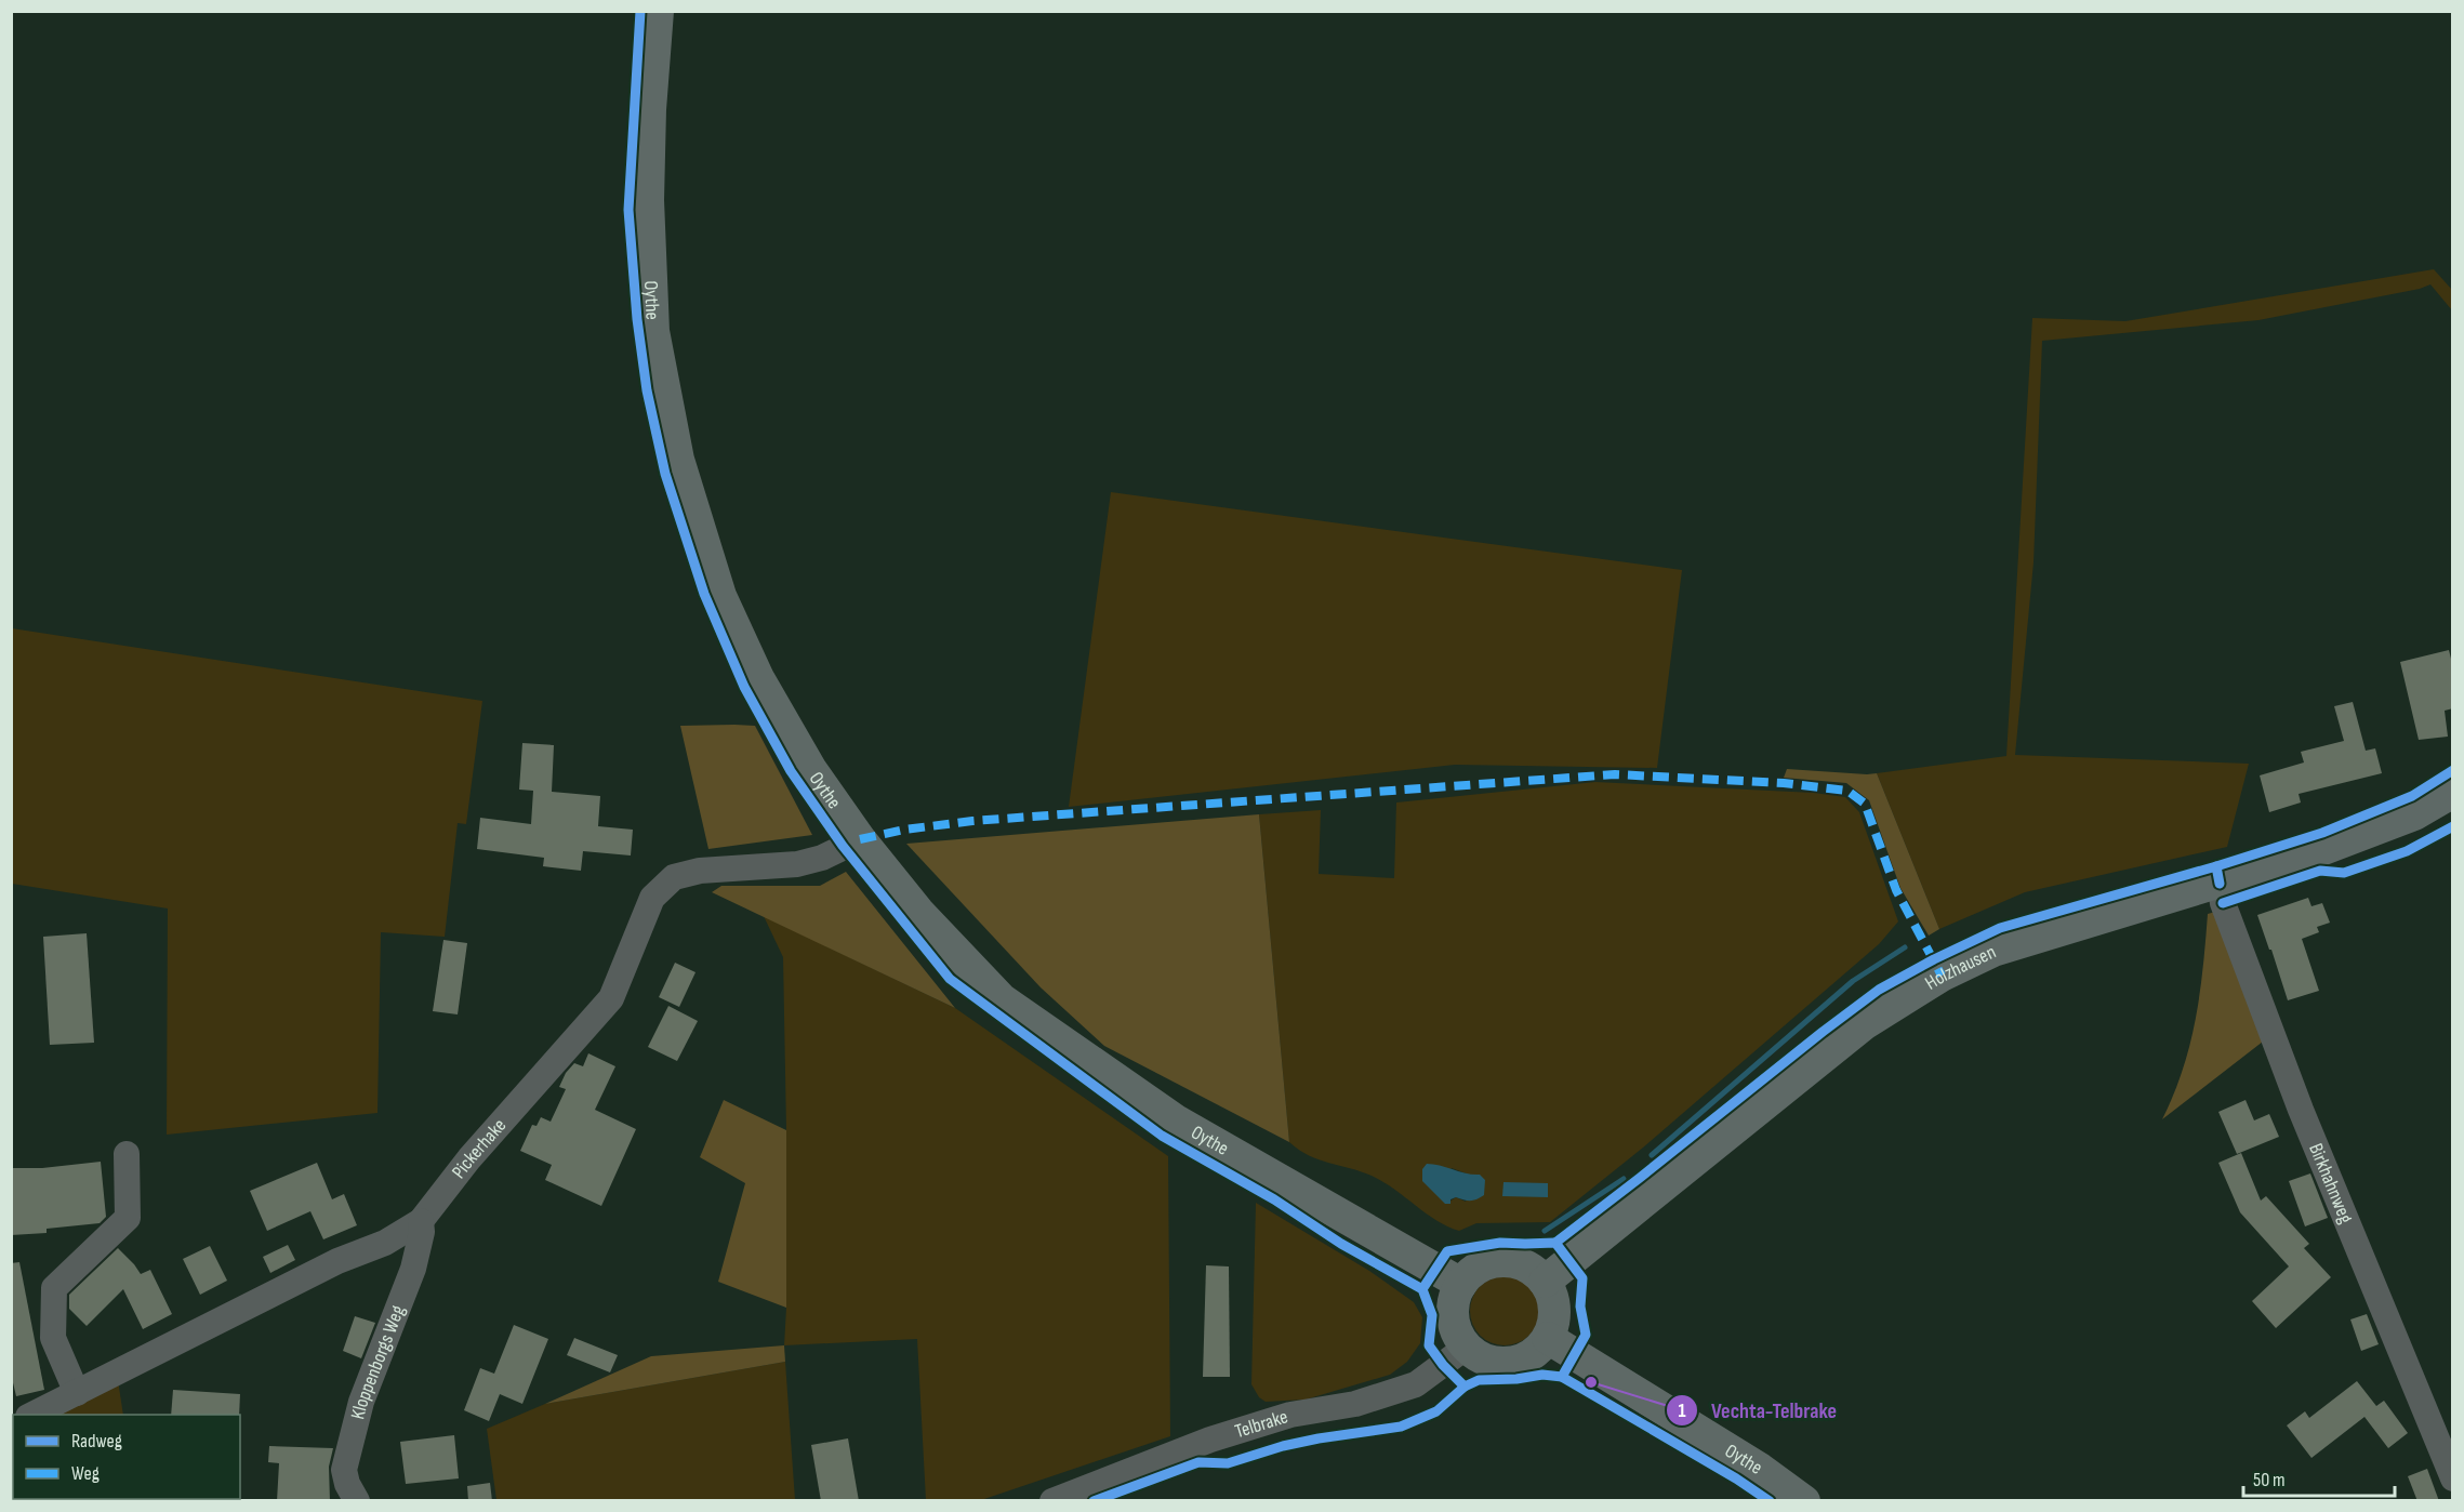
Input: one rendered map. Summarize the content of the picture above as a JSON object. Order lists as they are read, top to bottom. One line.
{"streets":{"main road":["Oythe","Holzhausen"],"street":["Pickerhake","Birkhahnweg","Kloppenborgs Weg","Telbrake"]},"crossings":[["Oythe","Holzhausen"],["Oythe","Pickerhake"],["Oythe","Telbrake"],["Holzhausen","Birkhahnweg"],["Holzhausen","Telbrake"],["Pickerhake","Kloppenborgs Weg"]],"places":["Vechta-Telbrake"],"legend":["Radweg","Weg"],"scale_bar":"50 m"}
